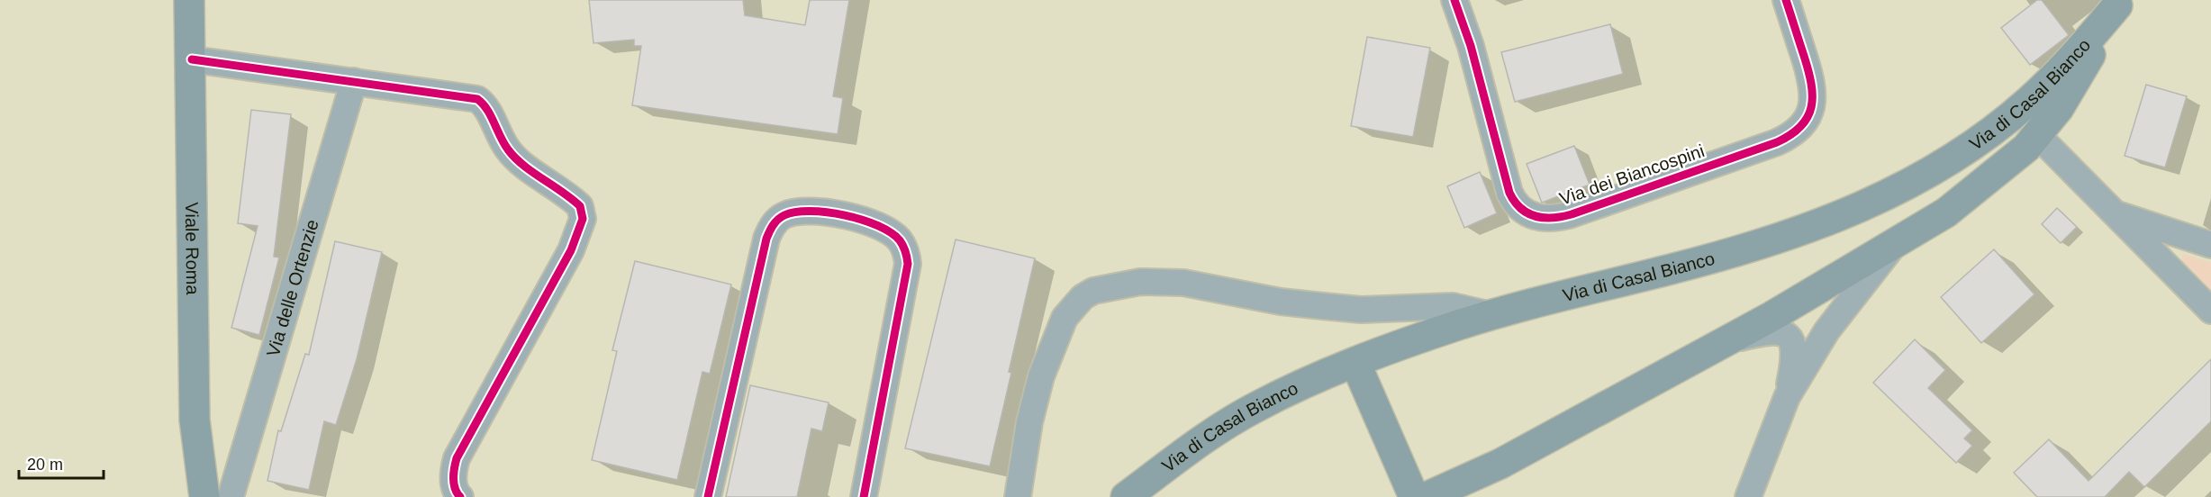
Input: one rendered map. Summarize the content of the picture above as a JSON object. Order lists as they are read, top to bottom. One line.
{"streets":{"main road":["Via di Casal Bianco","Viale Roma"],"street":["Via dei Biancospini","Via delle Ortenzie"]},"scale_bar":"20 m"}
